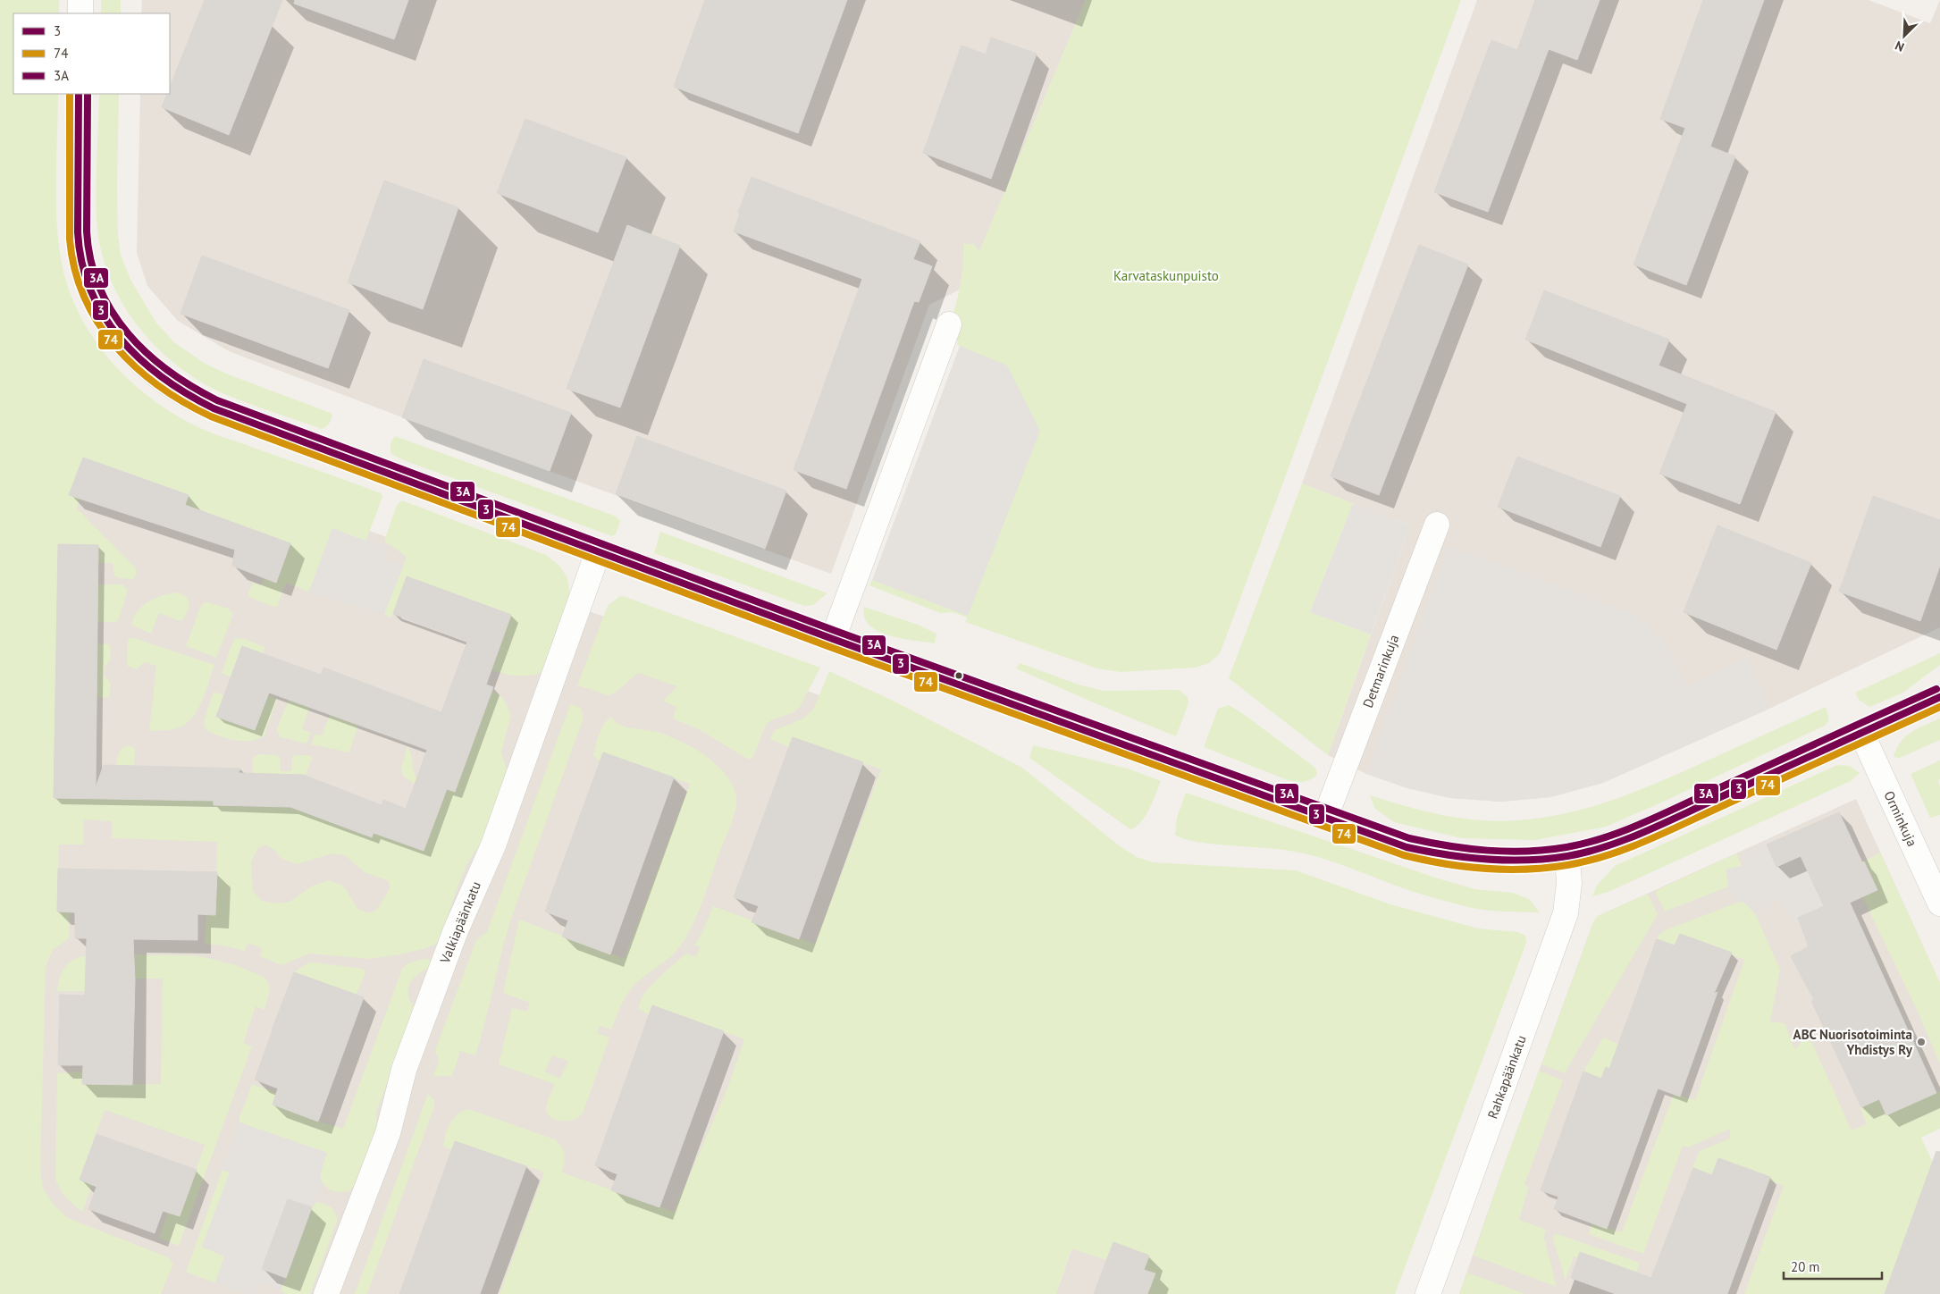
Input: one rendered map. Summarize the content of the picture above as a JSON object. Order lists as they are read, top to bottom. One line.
{"streets":{"street":["Detmarinkuja","Orminkuja","Valkiapäänkatu","Rahkapäänkatu"]},"parks":["Karvataskunpuisto"],"places":["ABC Nuorisotoiminta Yhdistys Ry"],"lines":["transit line 3","transit line 74","transit line 3A"],"legend":["3","74","3A"],"scale_bar":"20 m","north":"bottom left"}
